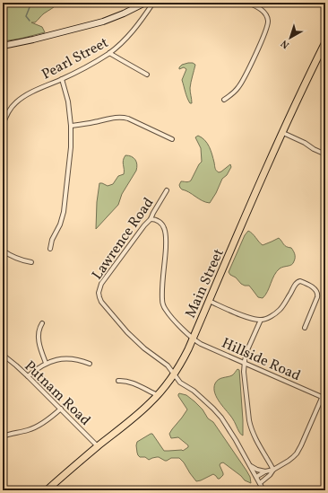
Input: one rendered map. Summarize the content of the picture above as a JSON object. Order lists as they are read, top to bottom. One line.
{"streets":{"main road":["Main Street"],"street":["Pearl Street","Lawrence Road","Hillside Road","Putnam Road"]},"crossings":[["Lawrence Road","Main Street"],["Lawrence Road","Hillside Road"],["Main Street","Hillside Road"],["Main Street","Putnam Road"]],"north":"bottom left"}
